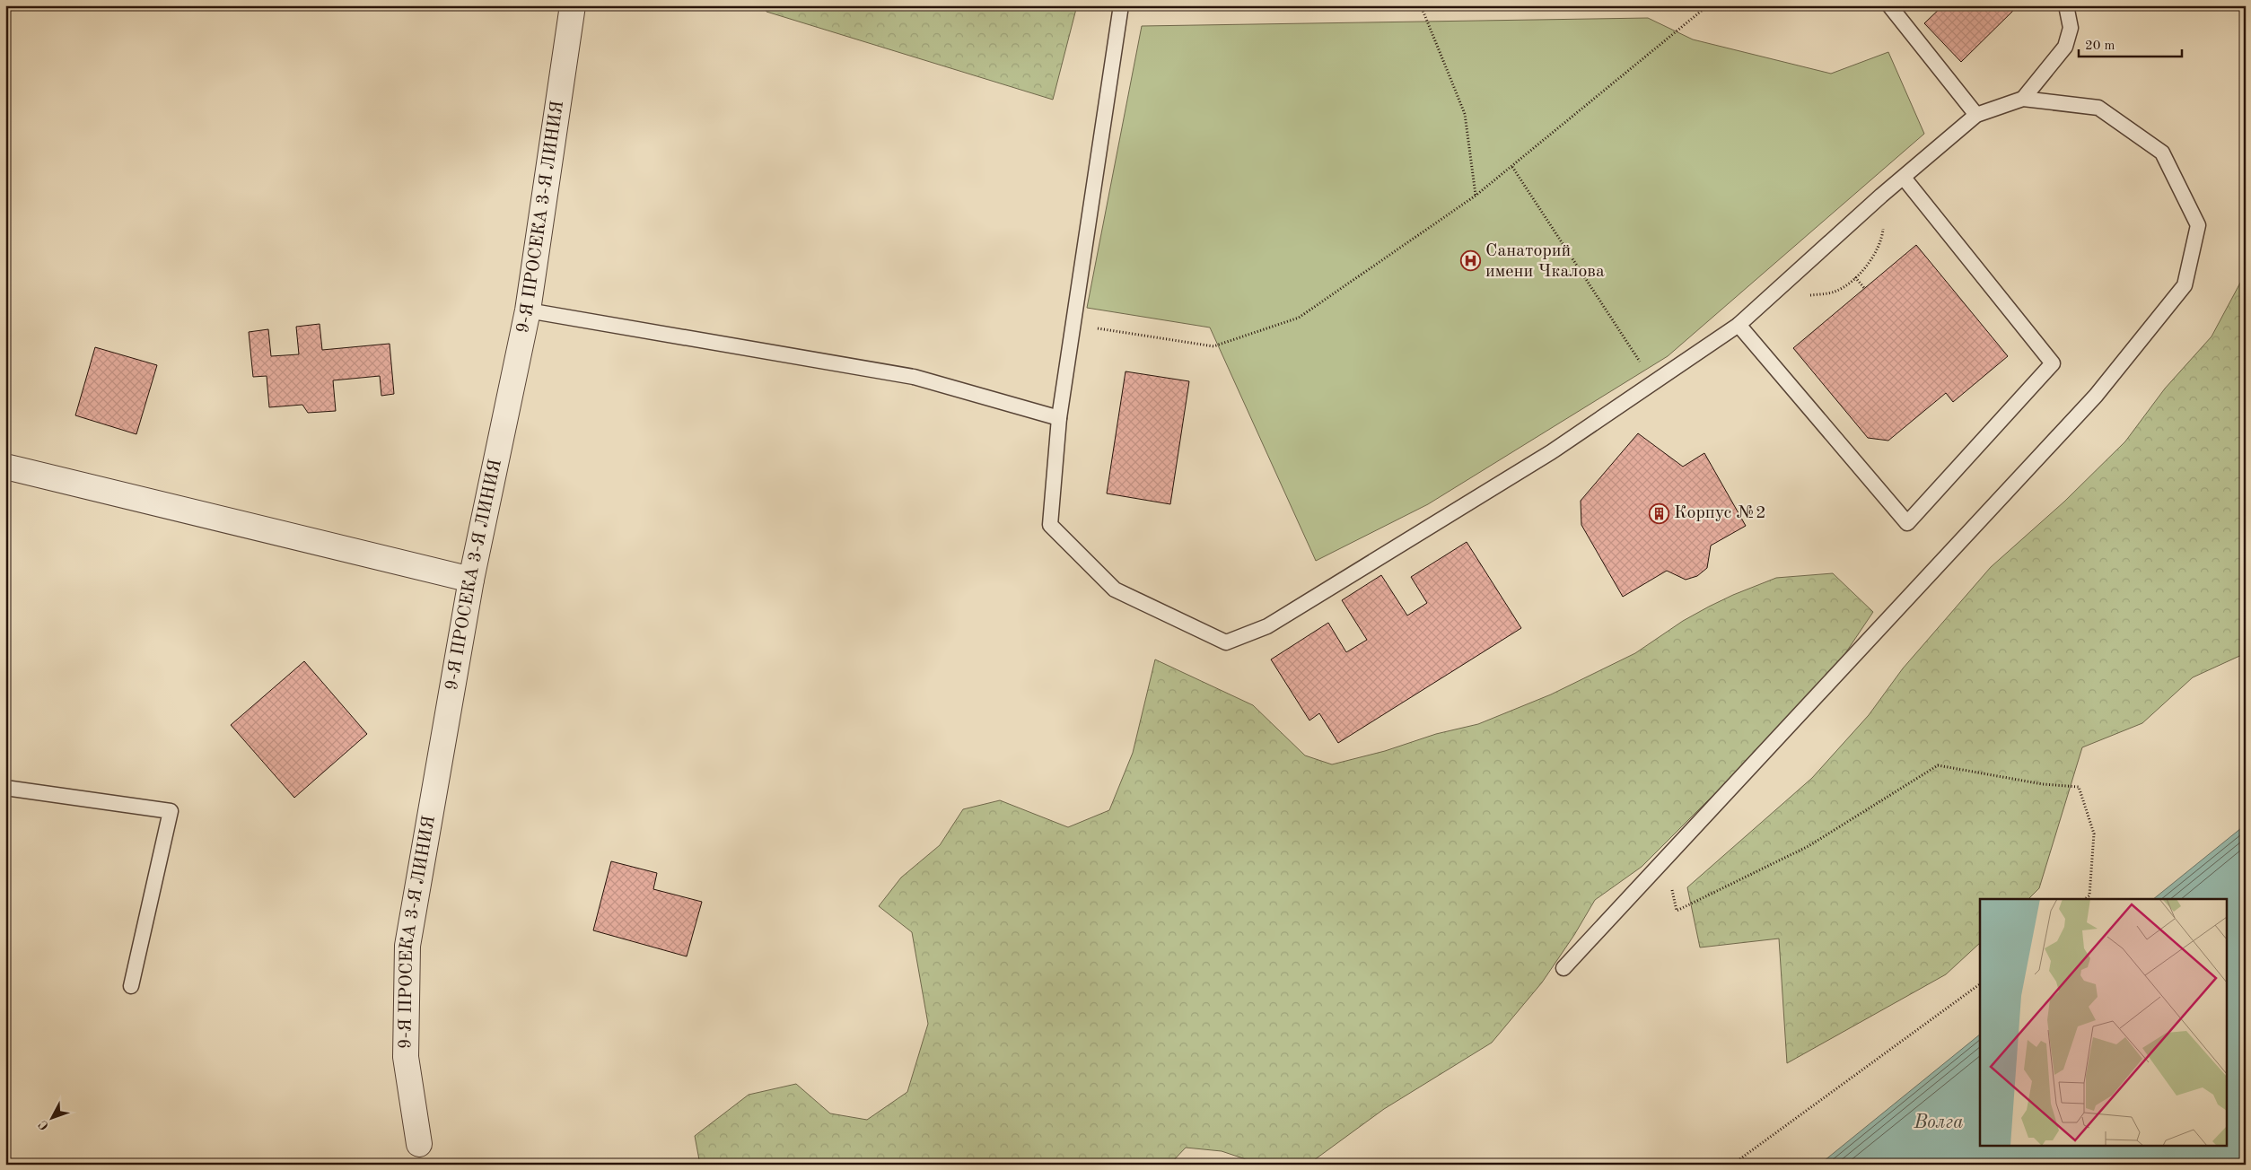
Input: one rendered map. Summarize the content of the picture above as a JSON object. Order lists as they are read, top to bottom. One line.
{"streets":{"street":["9-Я ПРОСЕКА 3-Я ЛИНИЯ"]},"water":["Волга"],"places":{"hospital":["Санаторий имени Чкалова"],"building":["Корпус №2"]},"scale_bar":"20 m","north":"bottom left"}
